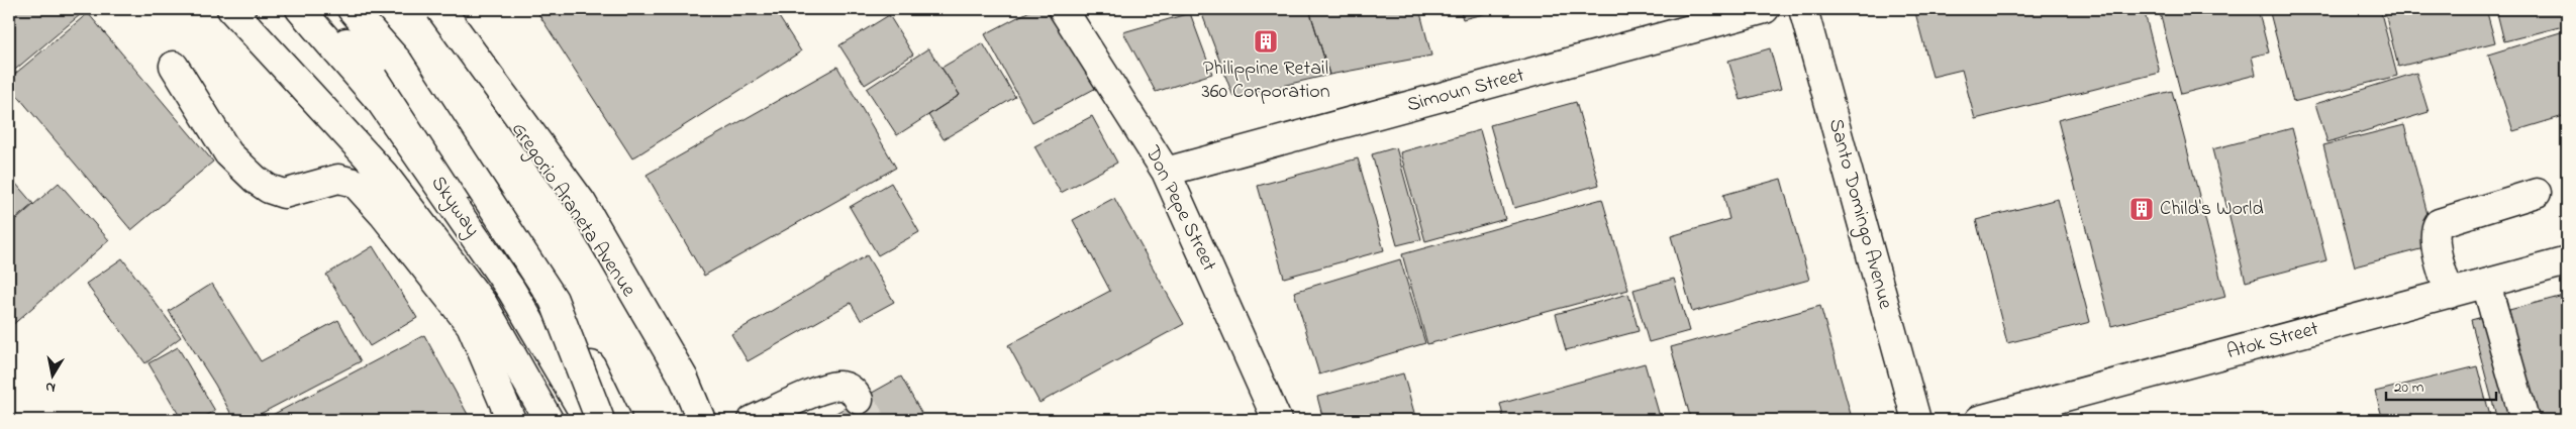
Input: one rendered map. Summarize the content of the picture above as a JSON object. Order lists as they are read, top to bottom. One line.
{"streets":{"main road":["Simoun Street","Skyway","Don Pepe Street","Gregorio Araneta Avenue","Santo Domingo Avenue","Atok Street"]},"crossings":[["Simoun Street","Don Pepe Street"]],"places":{"building":["Philippine Retail 360 Corporation","Child's World"]},"scale_bar":"20 m","north":"bottom"}
